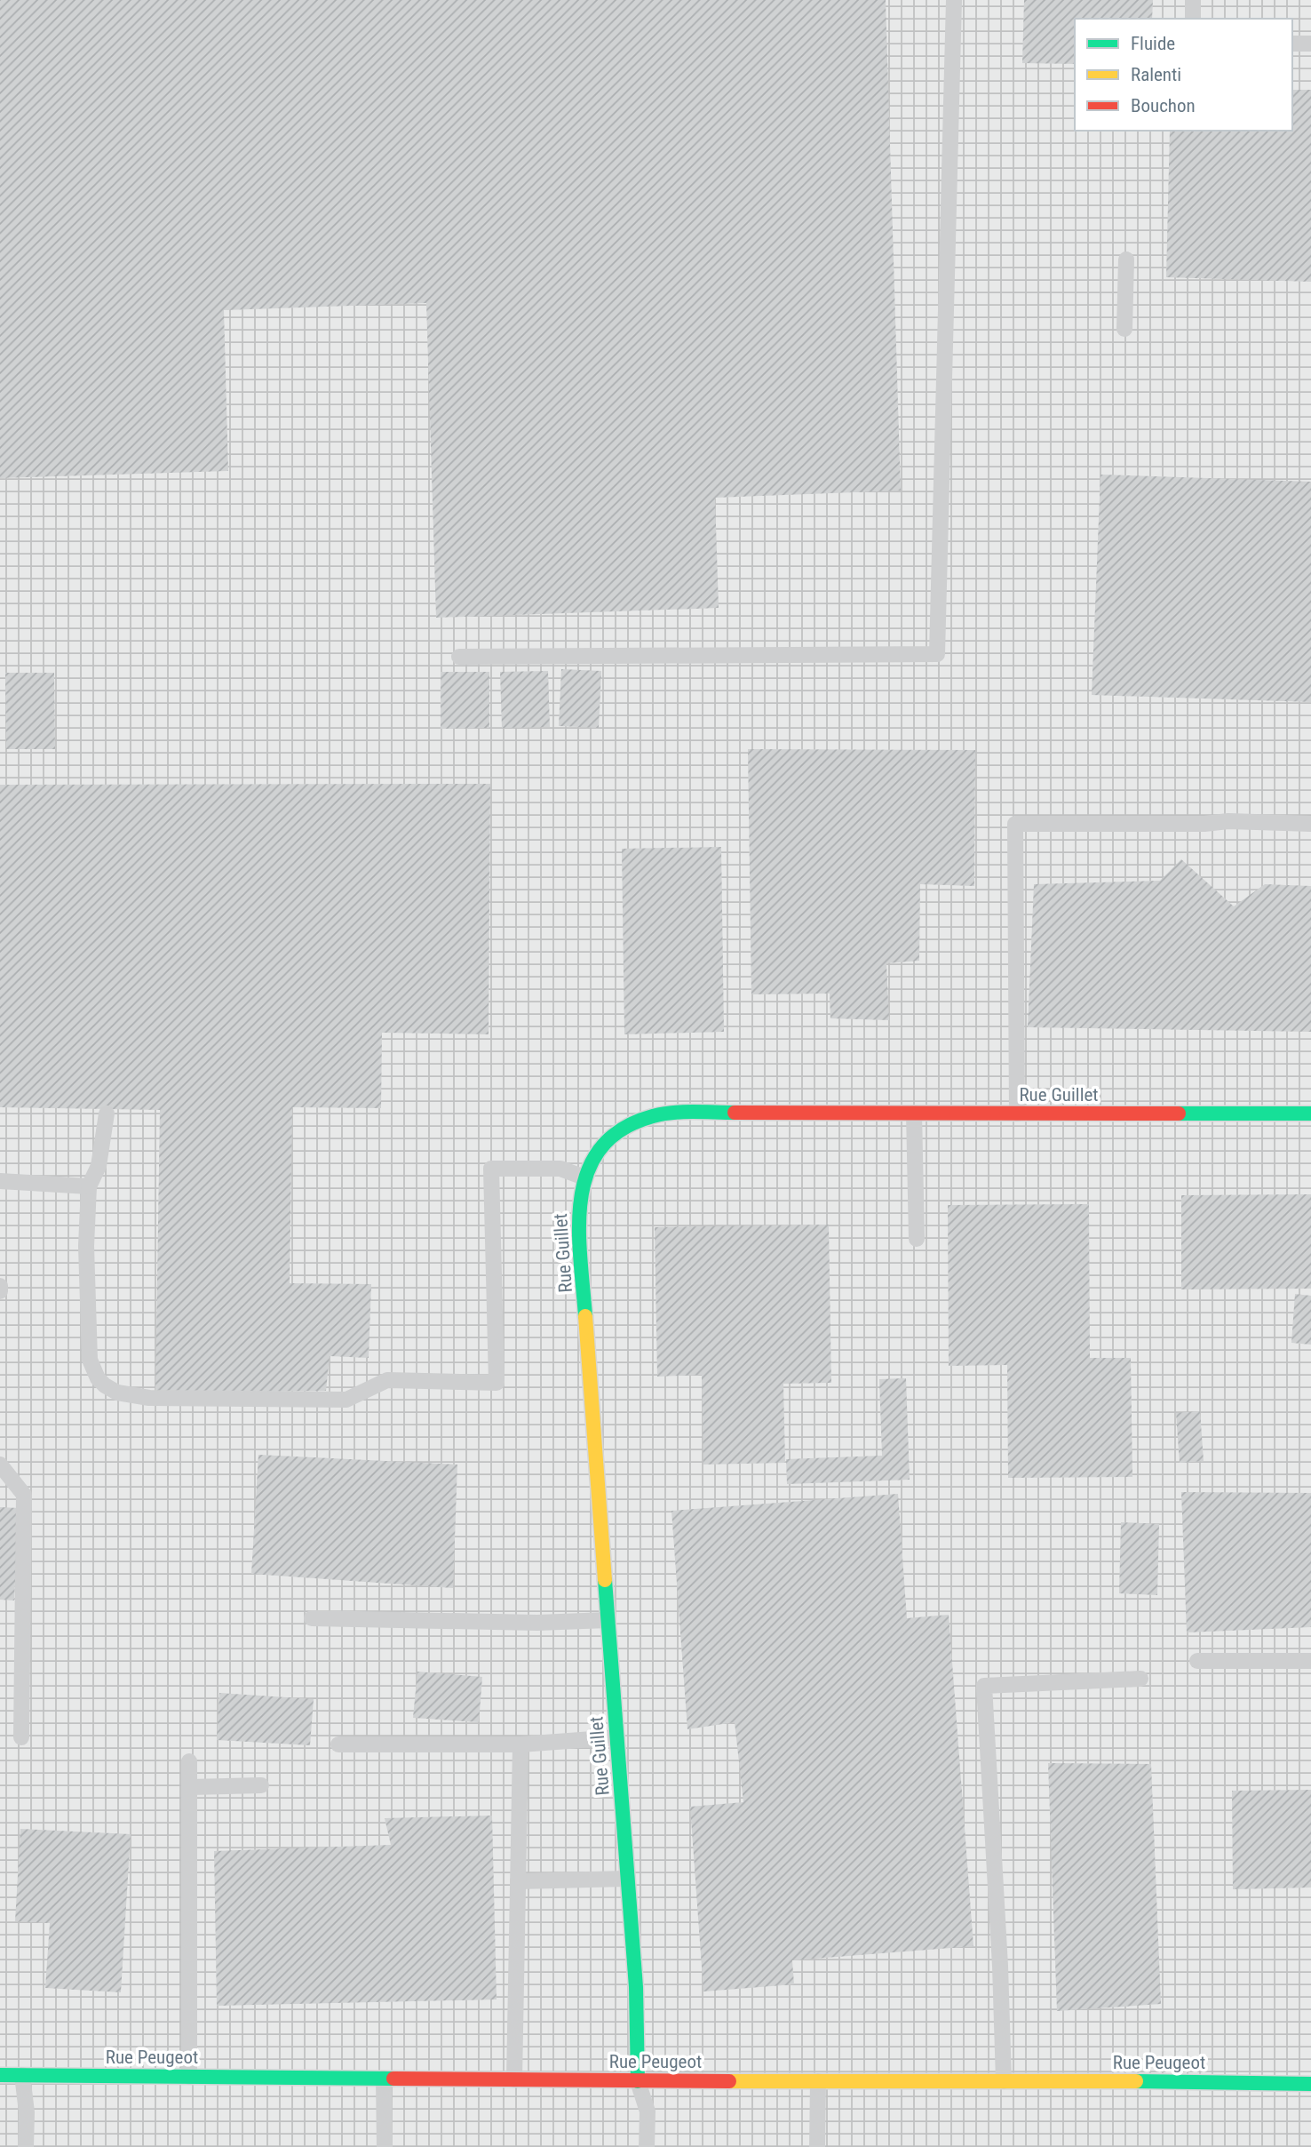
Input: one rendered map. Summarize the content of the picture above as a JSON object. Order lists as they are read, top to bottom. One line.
{"streets":{"street":["Rue Guillet","Rue Peugeot"]},"crossings":[["Rue Guillet","Rue Peugeot"]],"legend":["Fluide","Ralenti","Bouchon"]}
